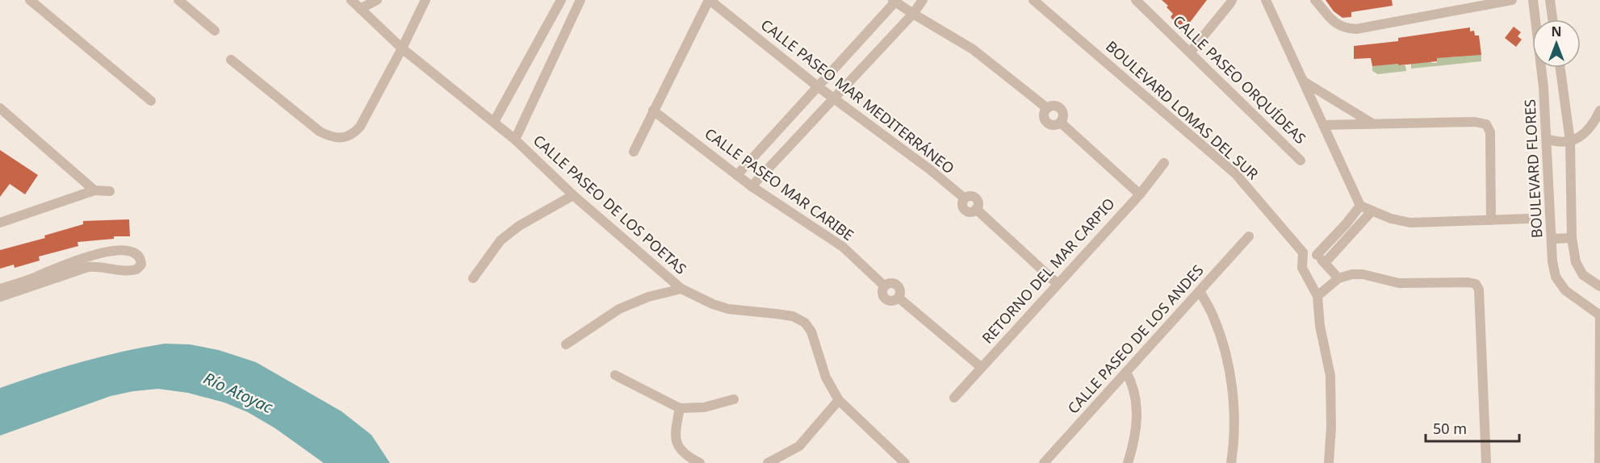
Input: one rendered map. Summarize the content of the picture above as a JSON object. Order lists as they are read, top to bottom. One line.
{"streets":{"street":["CALLE PASEO ORQUÍDEAS","CALLE PASEO MAR MEDITERRÁNEO","BOULEVARD LOMAS DEL SUR","BOULEVARD FLORES","CALLE PASEO MAR CARIBE","CALLE PASEO DE LOS POETAS","RETORNO DEL MAR CARPIO","CALLE PASEO DE LOS ANDES"]},"crossings":[["CALLE PASEO MAR MEDITERRÁNEO","RETORNO DEL MAR CARPIO"],["CALLE PASEO MAR CARIBE","RETORNO DEL MAR CARPIO"]],"water":["Río Atoyac"],"scale_bar":"50 m","north":"top"}
